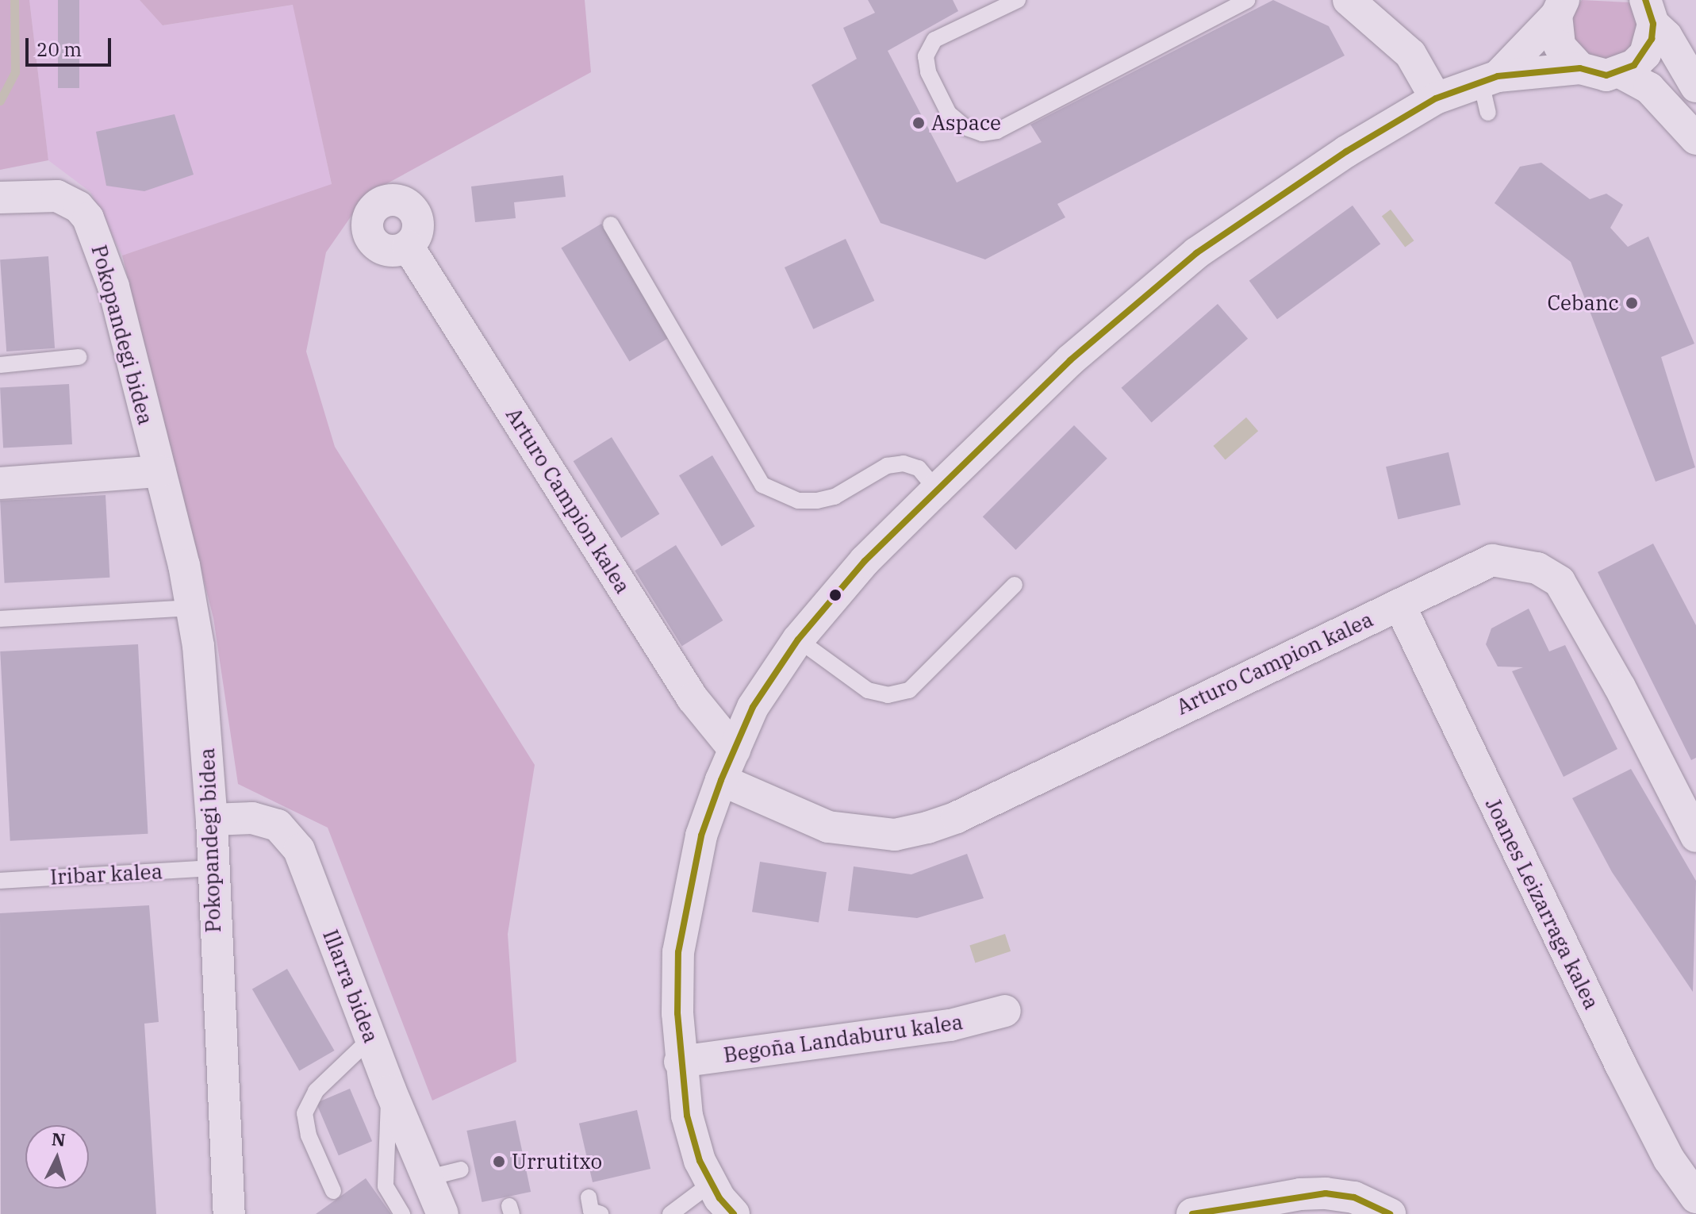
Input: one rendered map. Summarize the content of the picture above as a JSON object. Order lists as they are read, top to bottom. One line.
{"streets":{"street":["Pokopandegi bidea","Arturo Campion kalea","Joanes Leizarraga kalea","Illarra bidea","Begoña Landaburu kalea"],"lane":["Iribar kalea"]},"crossings":[["Pokopandegi bidea","Iribar kalea"],["Pokopandegi bidea","Illarra bidea"],["Arturo Campion kalea","Joanes Leizarraga kalea"]],"places":["Aspace","Cebanc","Urrutitxo"],"scale_bar":"20 m","north":"top"}
